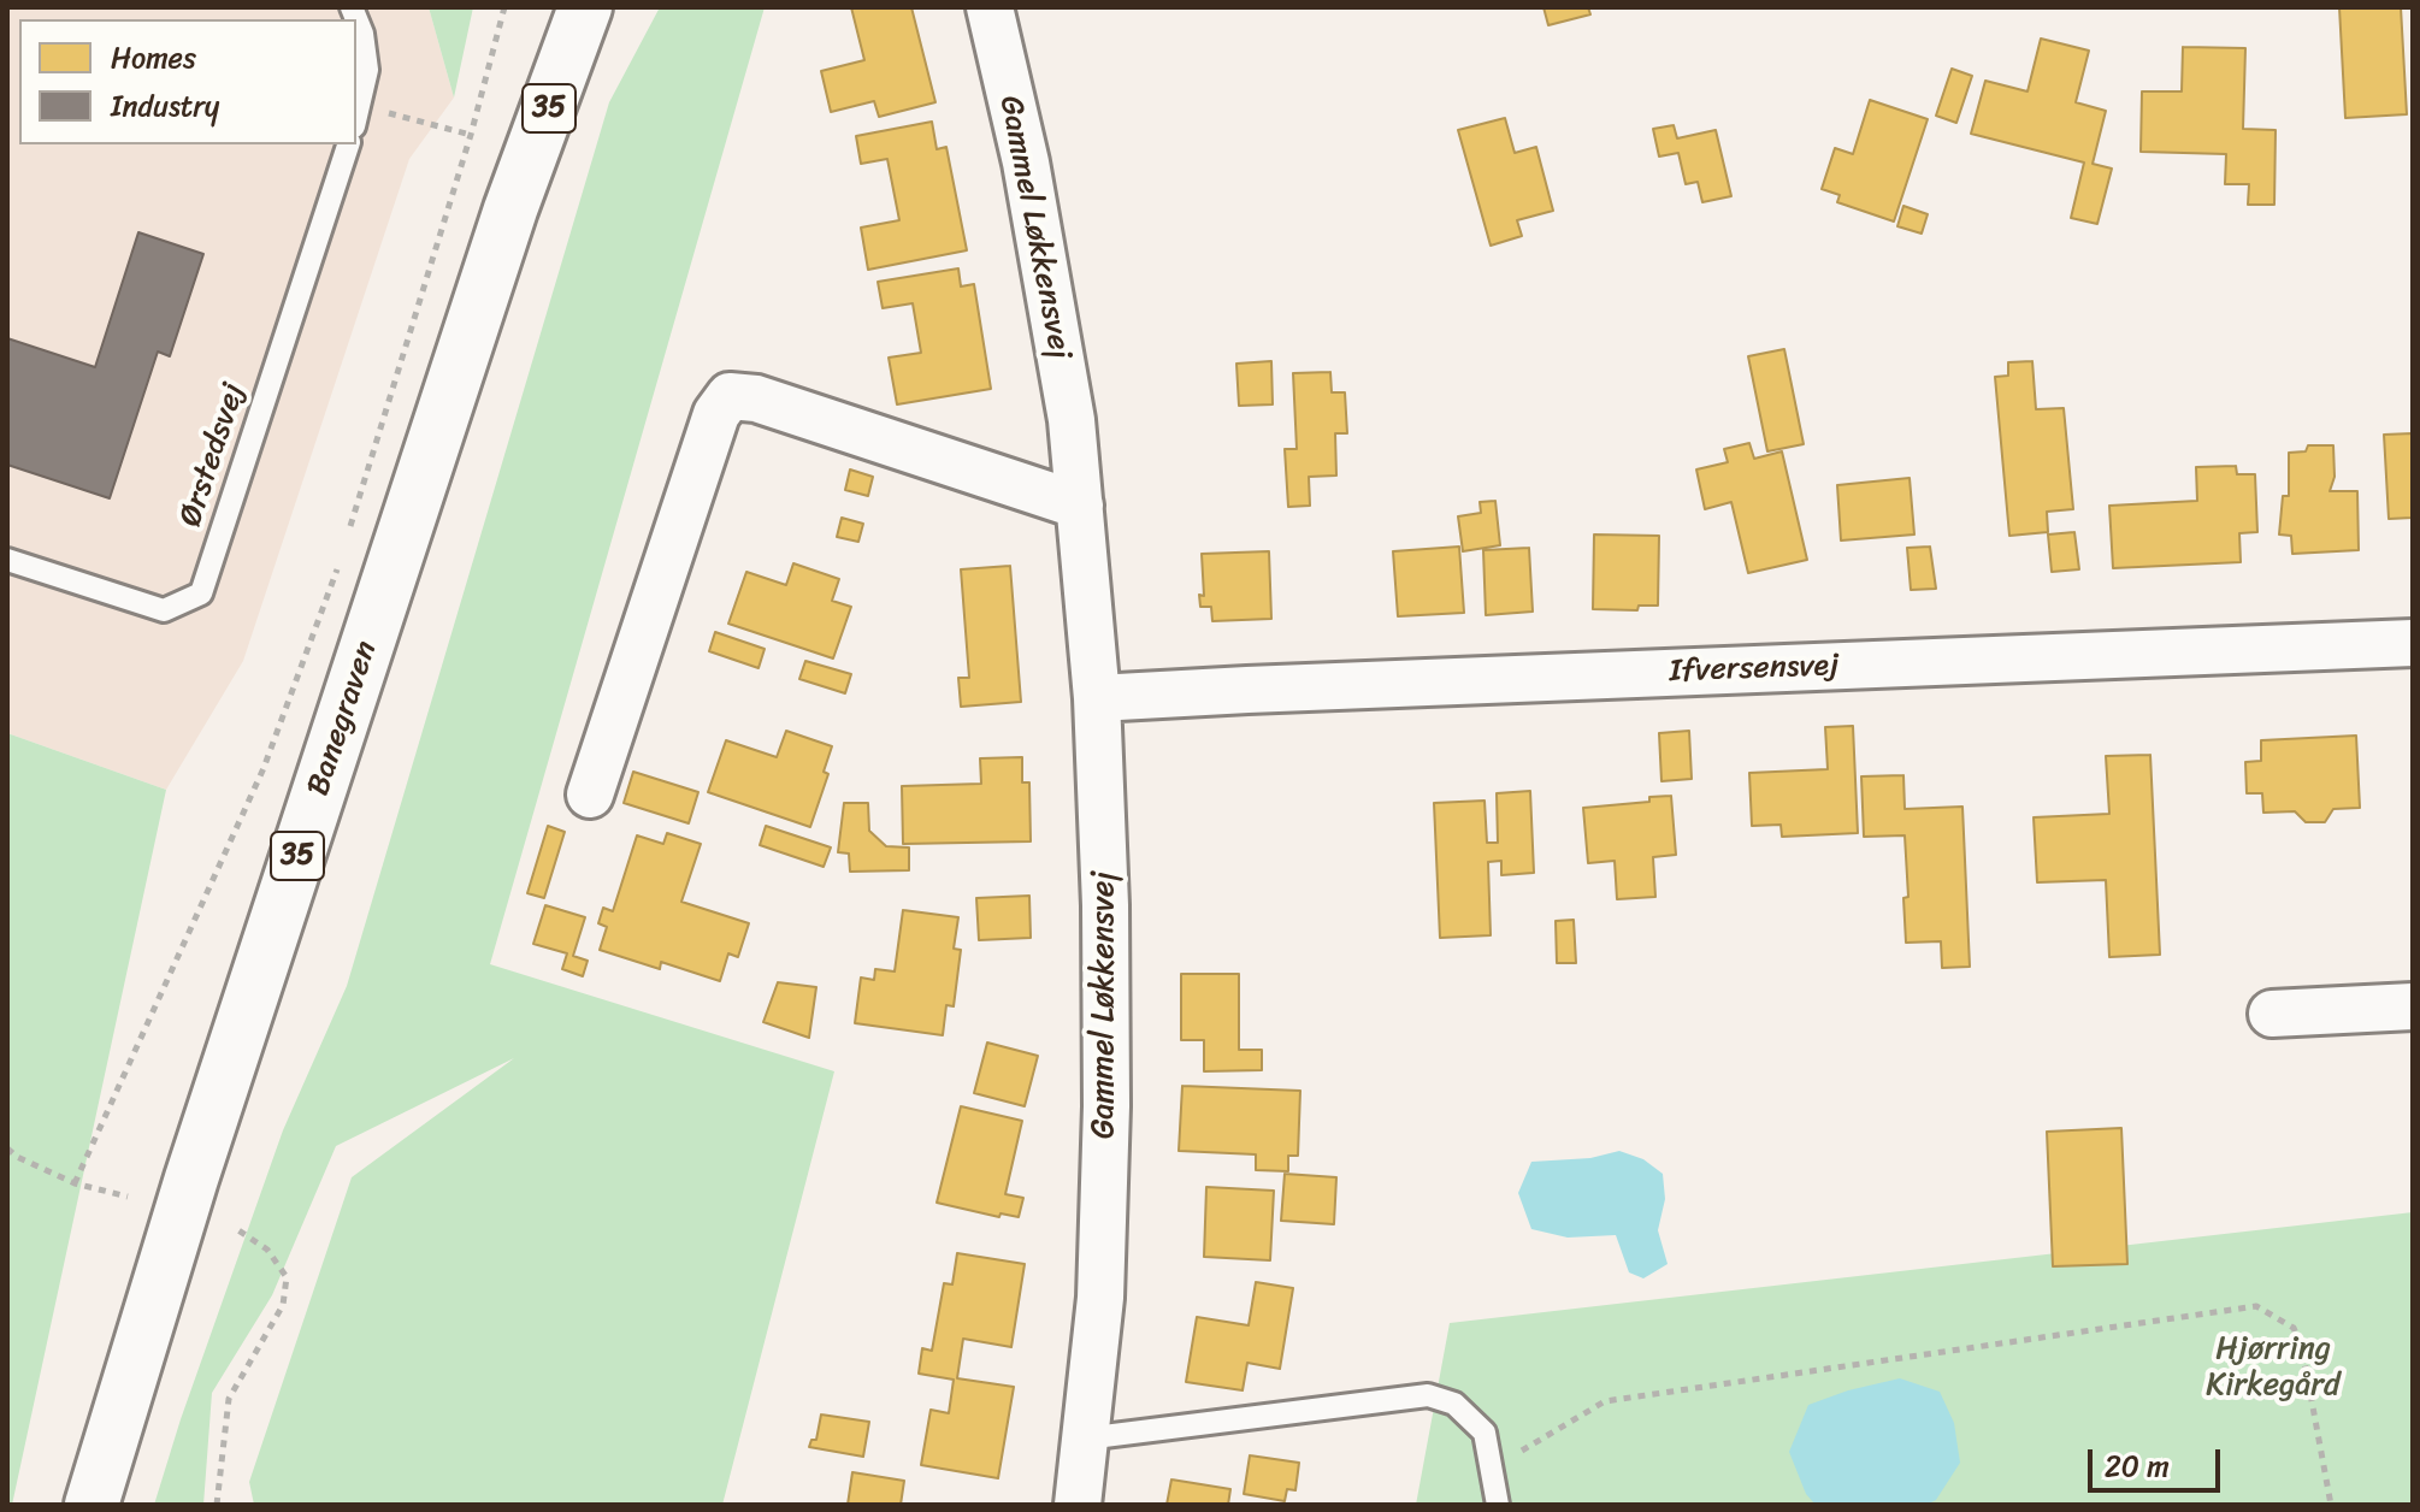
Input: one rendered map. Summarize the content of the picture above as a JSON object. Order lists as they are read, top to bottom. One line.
{"streets":{"main road":["35","Banegraven"],"street":["Gammel Løkkensvej","Ifversensvej"],"lane":["Ørstedsvej"]},"crossings":[["Gammel Løkkensvej","Ifversensvej"]],"parks":["Hjørring Kirkegård"],"legend":["Homes","Industry"],"scale_bar":"20 m"}
